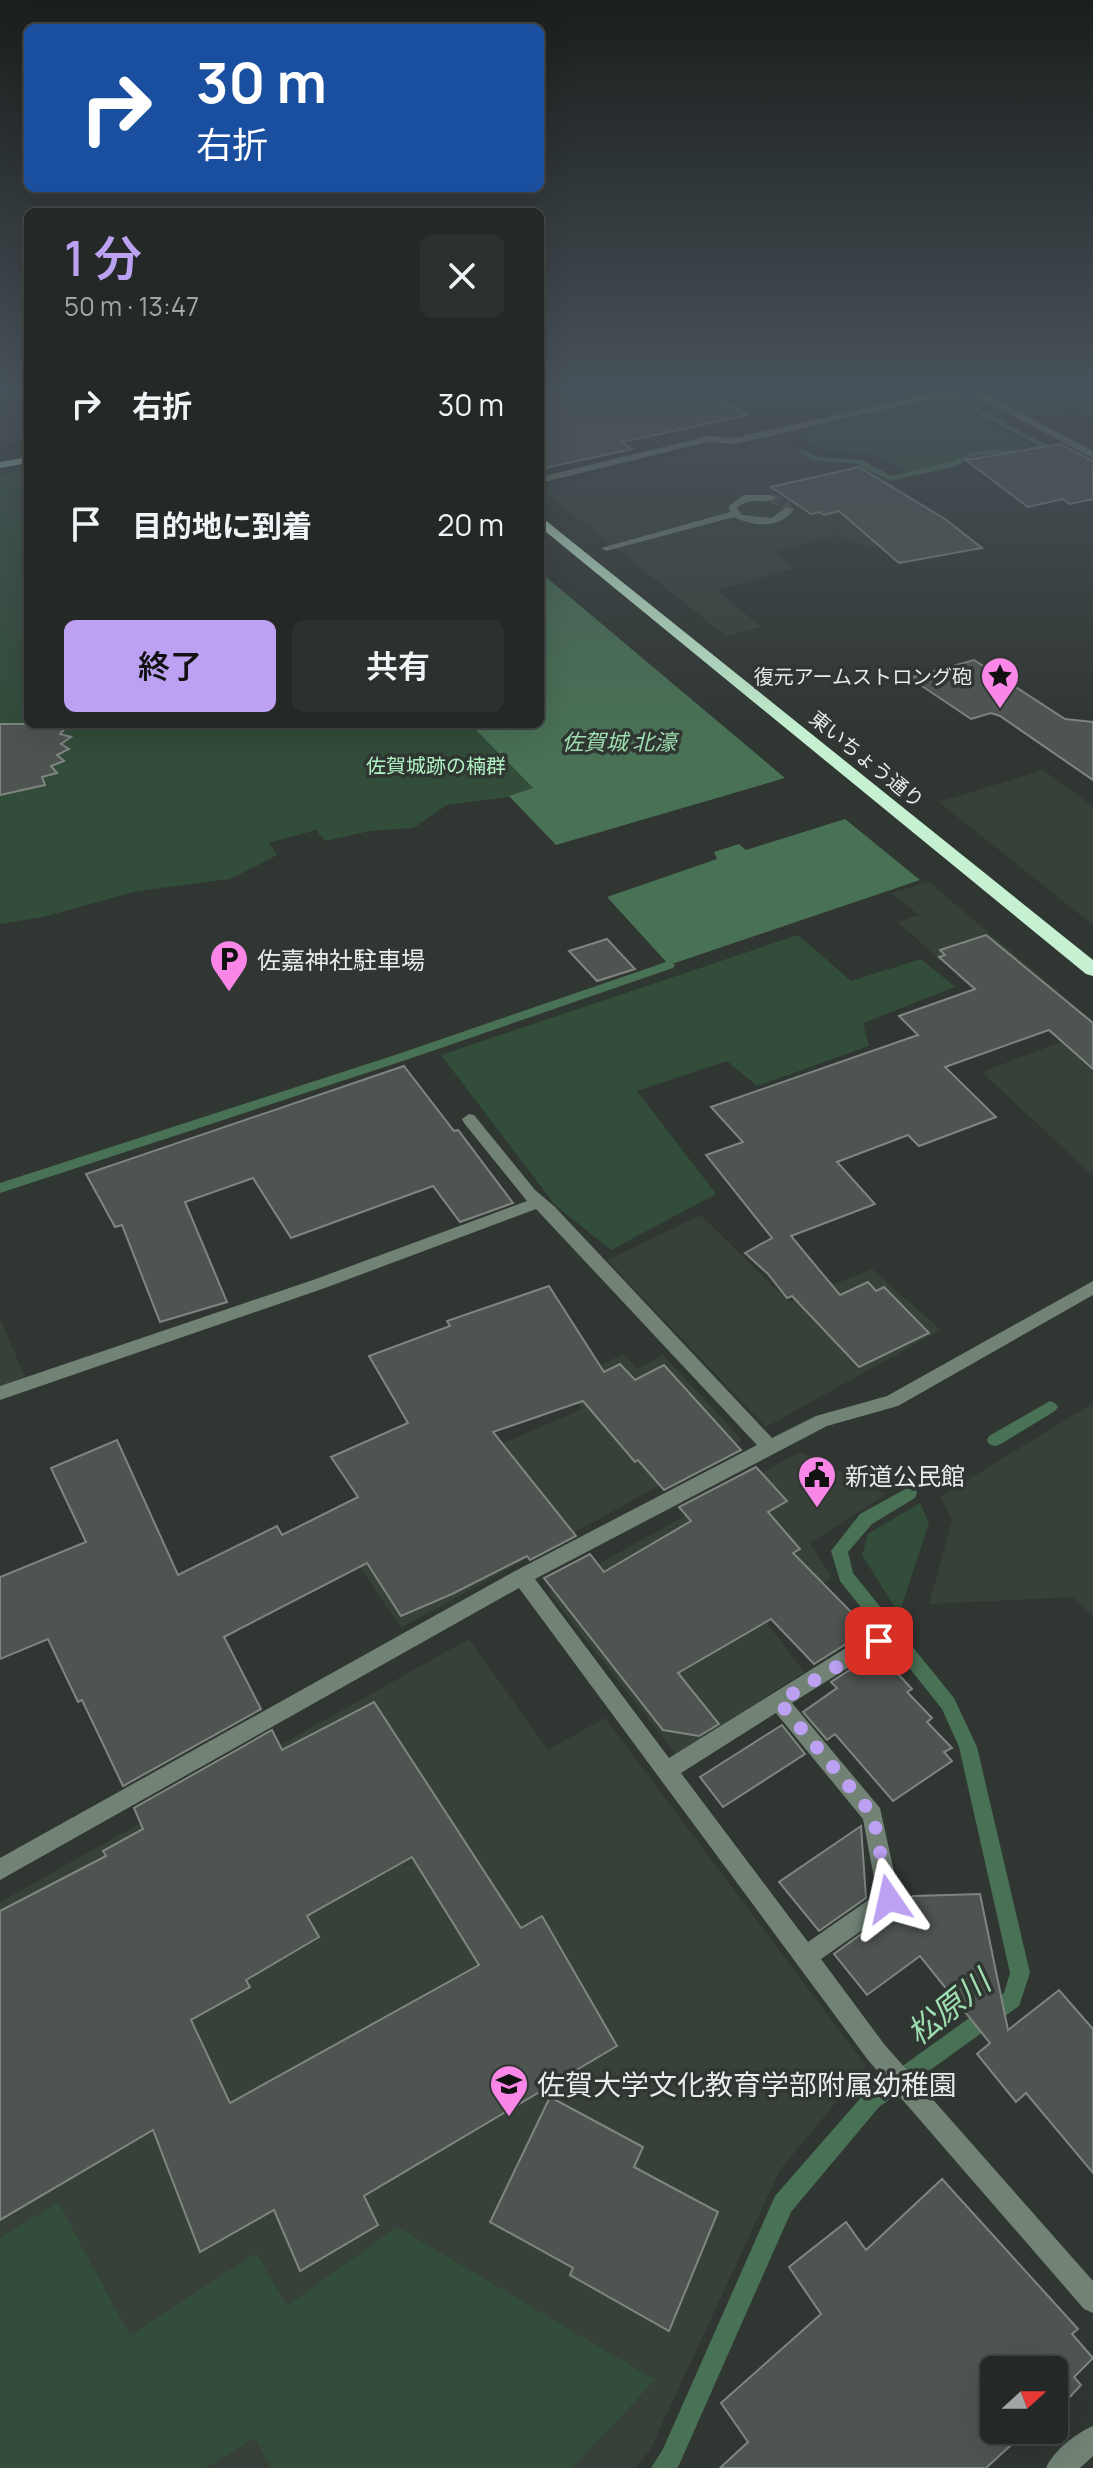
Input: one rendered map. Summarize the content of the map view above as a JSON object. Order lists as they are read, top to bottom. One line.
{"streets":{"highway":["東いちょう通り"]},"water":["佐賀城 北濠","松原川"],"parks":["佐賀城跡の楠群"],"places":{"place":["復元アームストロング砲"],"parking":["佐嘉神社駐車場"],"public building":["新道公民館"],"school or university":["佐賀大学文化教育学部附属幼稚園"]},"north":"right","page":{"turn":["30 m","右折"],"heading":["1 分","50 m · 13:47"],"list":[{"name":"右折","value":"30 m"},{"name":"目的地に到着","value":"20 m"}],"buttons":["終了","共有"]}}
